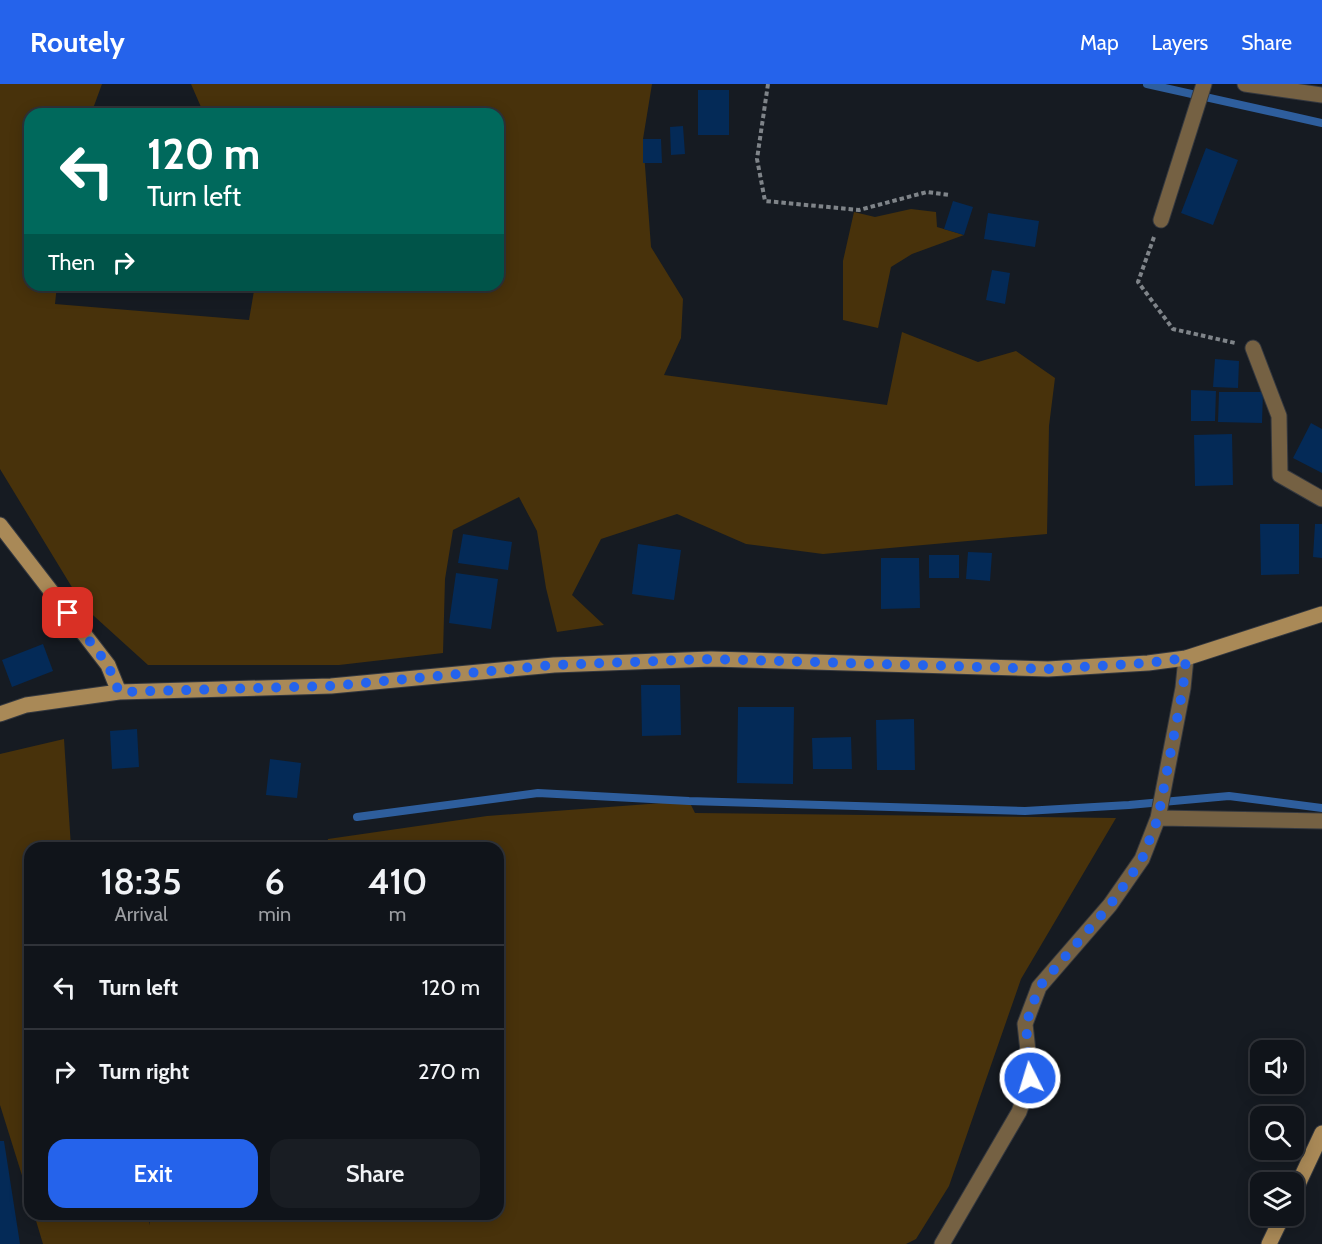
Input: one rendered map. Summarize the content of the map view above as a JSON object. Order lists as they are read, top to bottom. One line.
{"page":{"header":"Routely","nav":["Map","Layers","Share"],"turn":["120 m","Turn left"],"then":"Then","eta":["18:35","Arrival","6","min","410","m"],"list":[{"name":"Turn left","value":"120 m"},{"name":"Turn right","value":"270 m"}],"buttons":["Exit","Share"]}}
